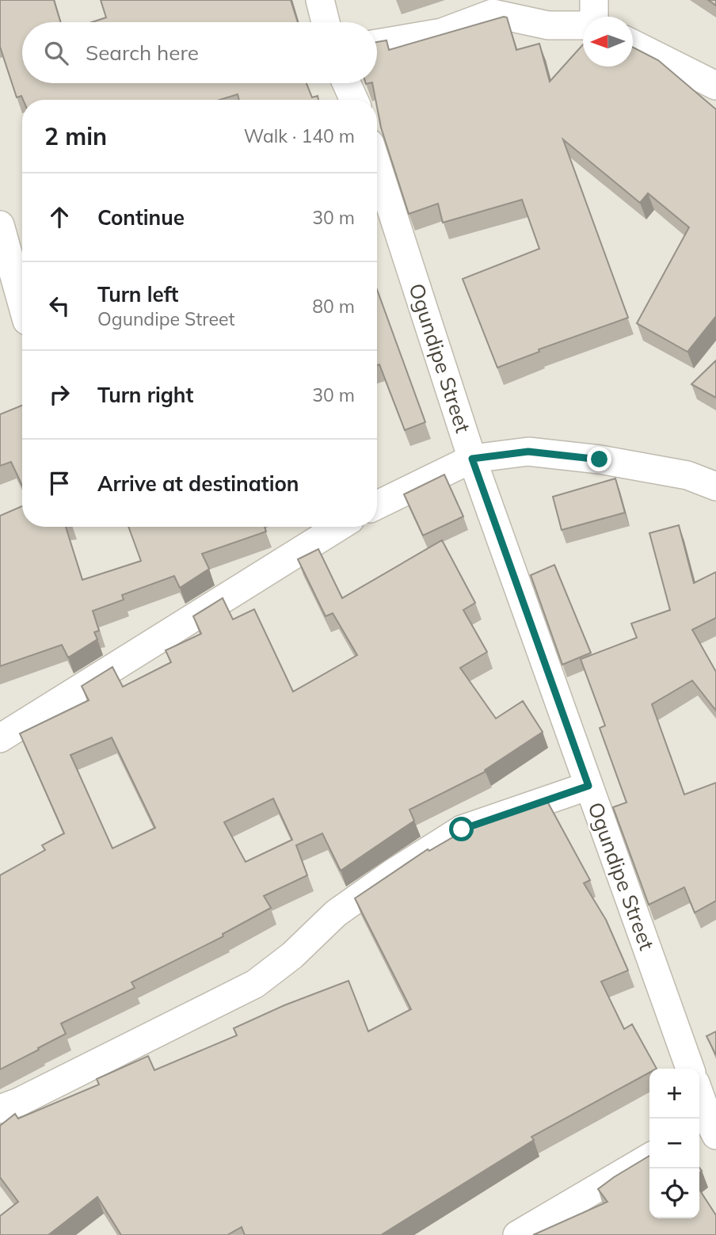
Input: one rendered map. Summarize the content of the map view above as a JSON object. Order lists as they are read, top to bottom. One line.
{"streets":{"street":["Ogundipe Street"]},"north":"left","page":{"search":"Search here","heading":["2 min","Walk · 140 m"],"list":[["Continue","30 m"],["Turn left","Ogundipe Street","80 m"],["Turn right","30 m"],"Arrive at destination"],"map_buttons":["+","−"]}}
